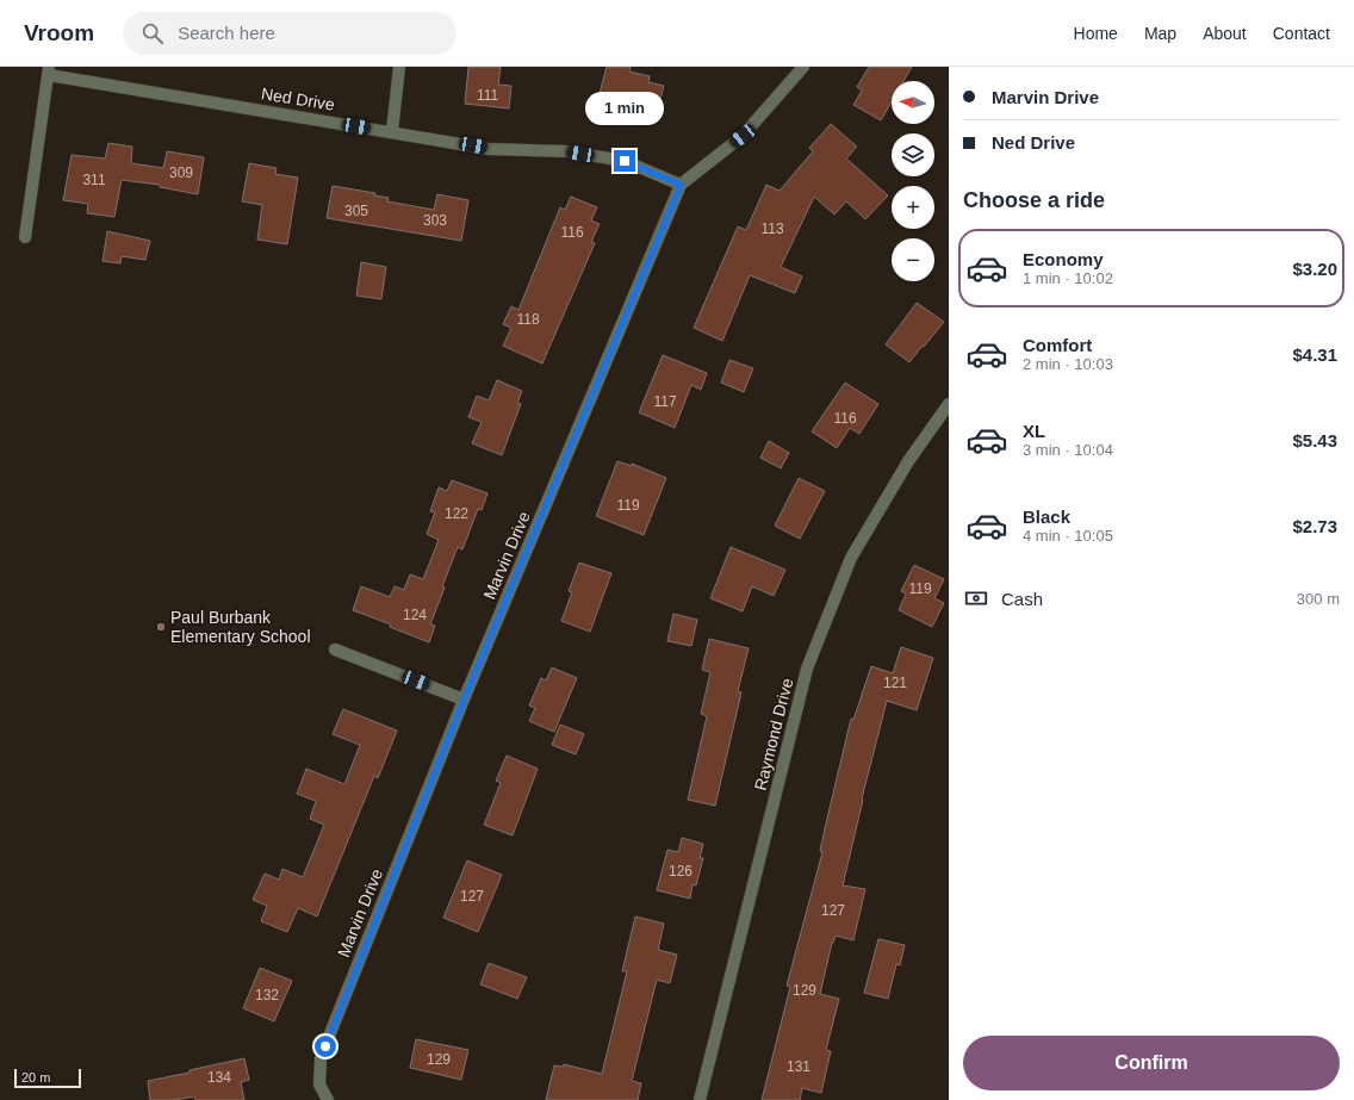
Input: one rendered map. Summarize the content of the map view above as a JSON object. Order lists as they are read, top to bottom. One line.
{"streets":{"street":["Ned Drive","Marvin Drive","Raymond Drive"]},"crossings":[["Ned Drive","Marvin Drive"]],"places":["Paul Burbank Elementary School"],"house_numbers":["111","309","311","305","303","113","116","118","117","116","119","122","119","124","121","126","127","127","129","132","129","131","134"],"scale_bar":"20 m","north":"left","page":{"header":"Vroom","search":"Search here","nav":["Home","Map","About","Contact"],"banner":["Marvin Drive","Ned Drive"],"map_buttons":["+","−"],"bubble":"1 min","heading":"Choose a ride","list":[{"name":"Economy","note":"1 min · 10:02","value":"$3.20"},{"name":"Comfort","note":"2 min · 10:03","value":"$4.31"},{"name":"XL","note":"3 min · 10:04","value":"$5.43"},{"name":"Black","note":"4 min · 10:05","value":"$2.73"}],"pay":["Cash","300 m"],"buttons":"Confirm","scale":"20 m"}}
